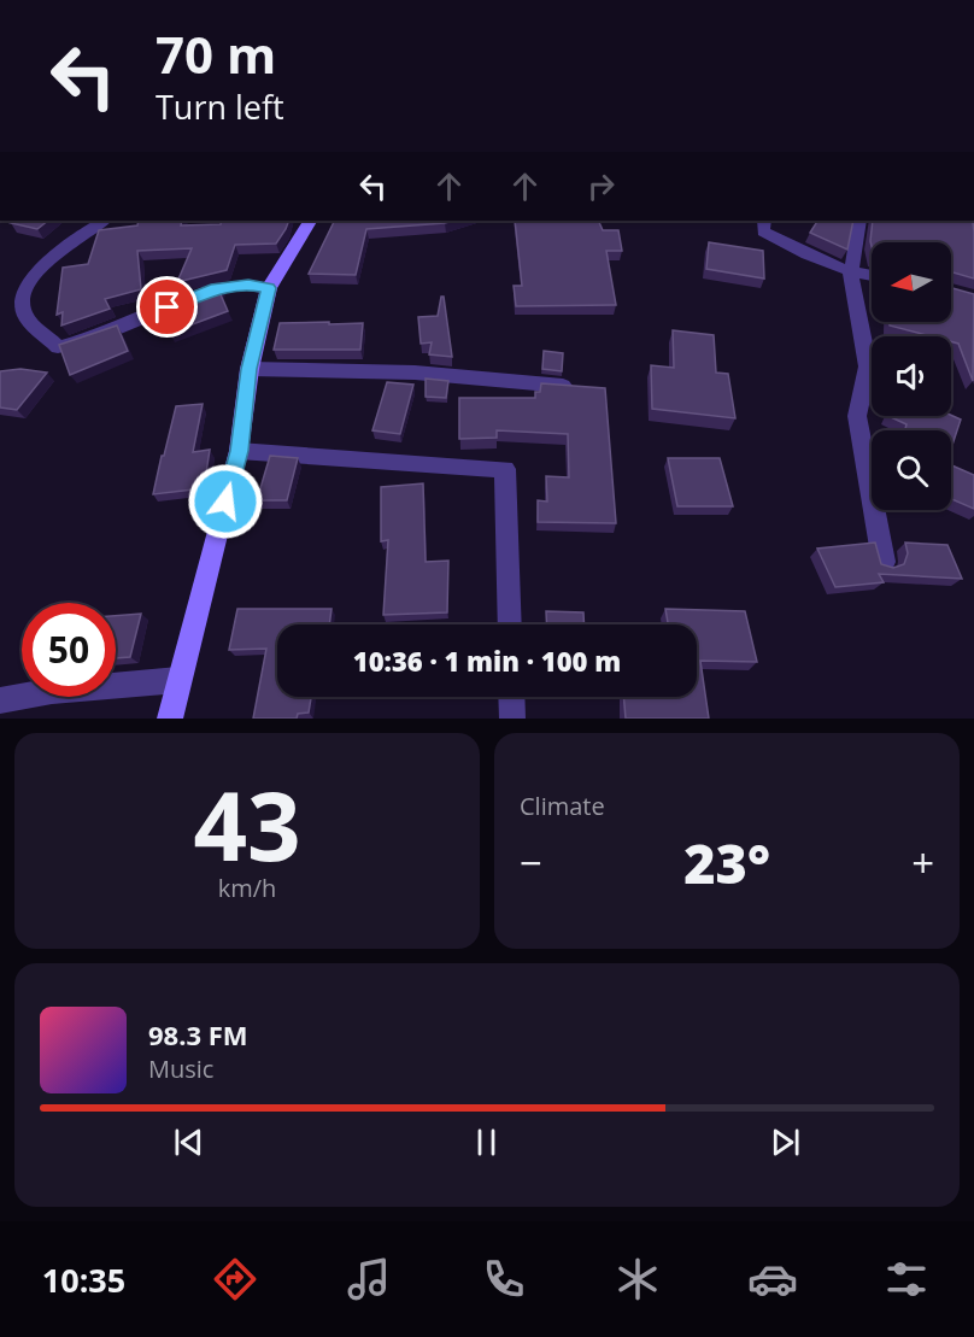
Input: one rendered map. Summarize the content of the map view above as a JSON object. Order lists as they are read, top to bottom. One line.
{"north":"left","page":{"turn":["70 m","Turn left"],"limit":"50","trip":"10:36 · 1 min · 100 m","tile":[["43","km/h"],"Climate"],"heat":["−","23°","+"],"song":["98.3 FM","Music"],"tabs":"10:35"}}
